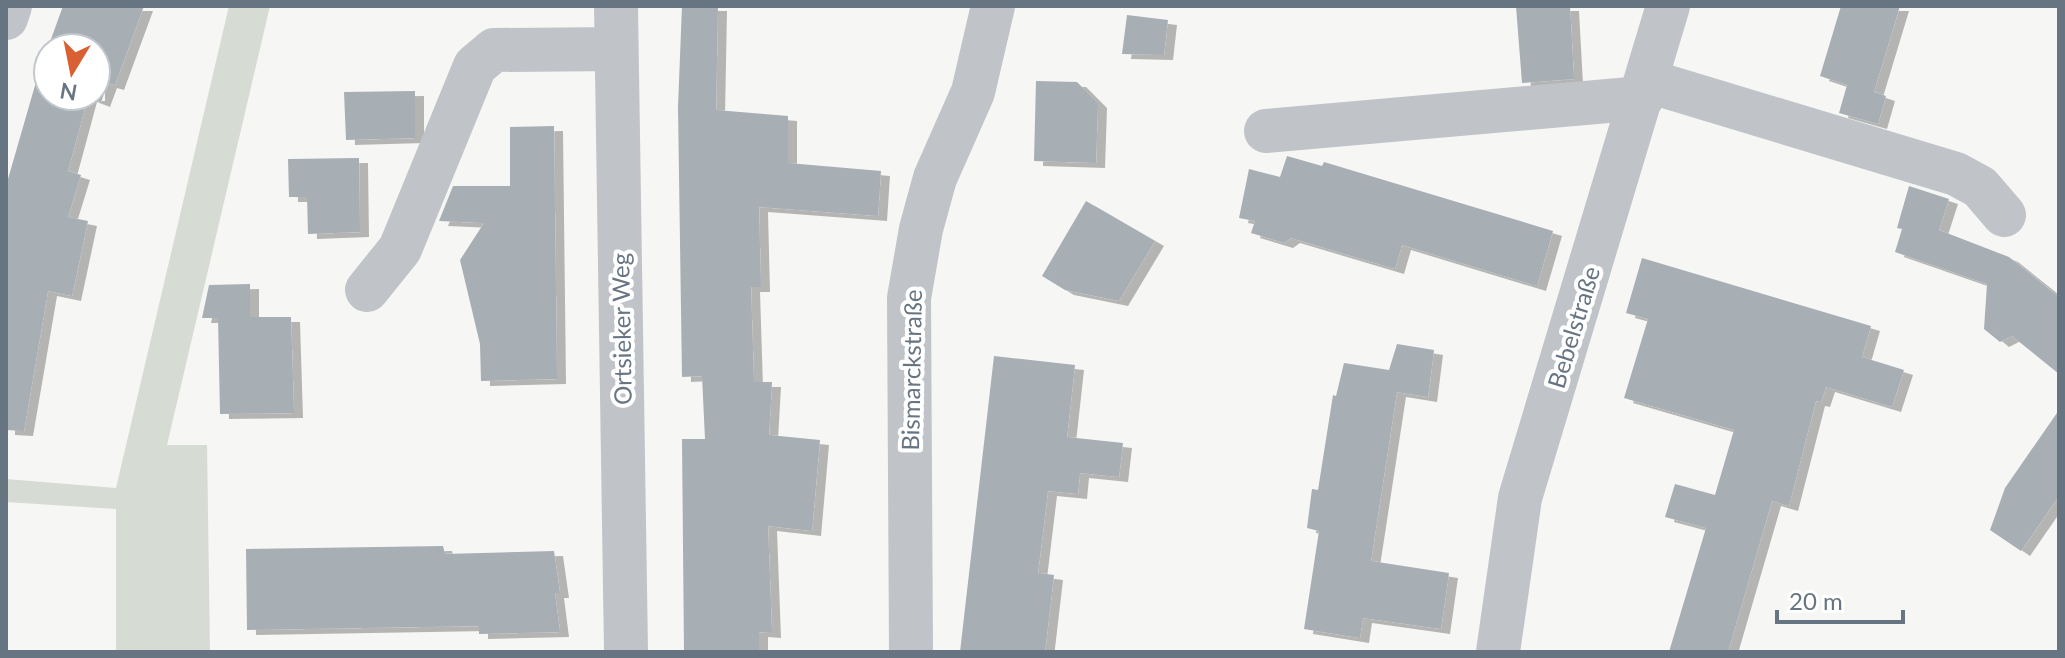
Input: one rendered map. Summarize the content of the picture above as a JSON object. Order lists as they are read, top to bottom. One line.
{"streets":{"street":["Bebelstraße","Ortsieker Weg","Bismarckstraße"]},"scale_bar":"20 m","north":"bottom"}
